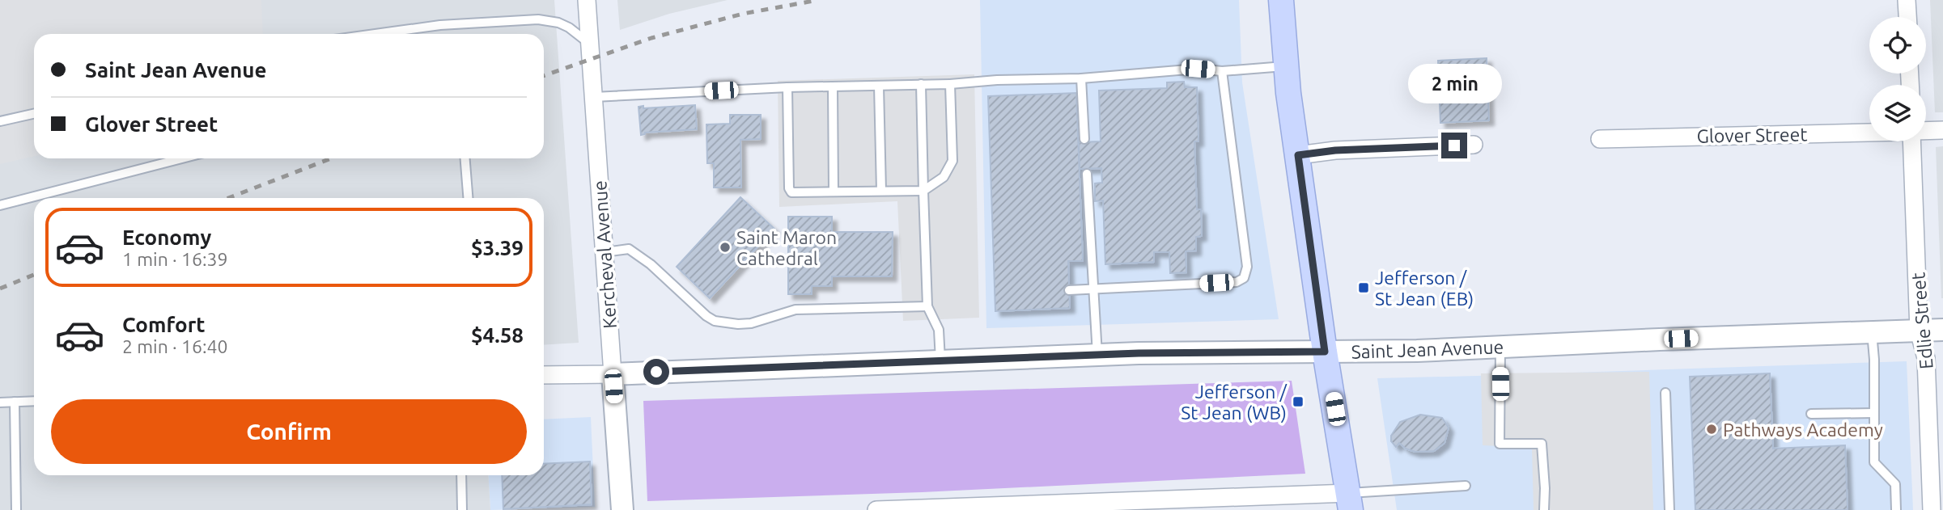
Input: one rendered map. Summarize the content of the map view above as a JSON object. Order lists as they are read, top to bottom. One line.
{"streets":{"street":["Glover Street","Kercheval Avenue","Edlie Street","Saint Jean Avenue"]},"crossings":[["Kercheval Avenue","Saint Jean Avenue"],["Edlie Street","Saint Jean Avenue"]],"places":{"other":["Saint Maron Cathedral","Pathways Academy"],"transit":["Jefferson / St Jean (EB)","Jefferson / St Jean (WB)"]},"page":{"banner":["Saint Jean Avenue","Glover Street"],"bubble":"2 min","list":[{"name":"Economy","note":"1 min · 16:39","value":"$3.39"},{"name":"Comfort","note":"2 min · 16:40","value":"$4.58"}],"buttons":"Confirm"}}
